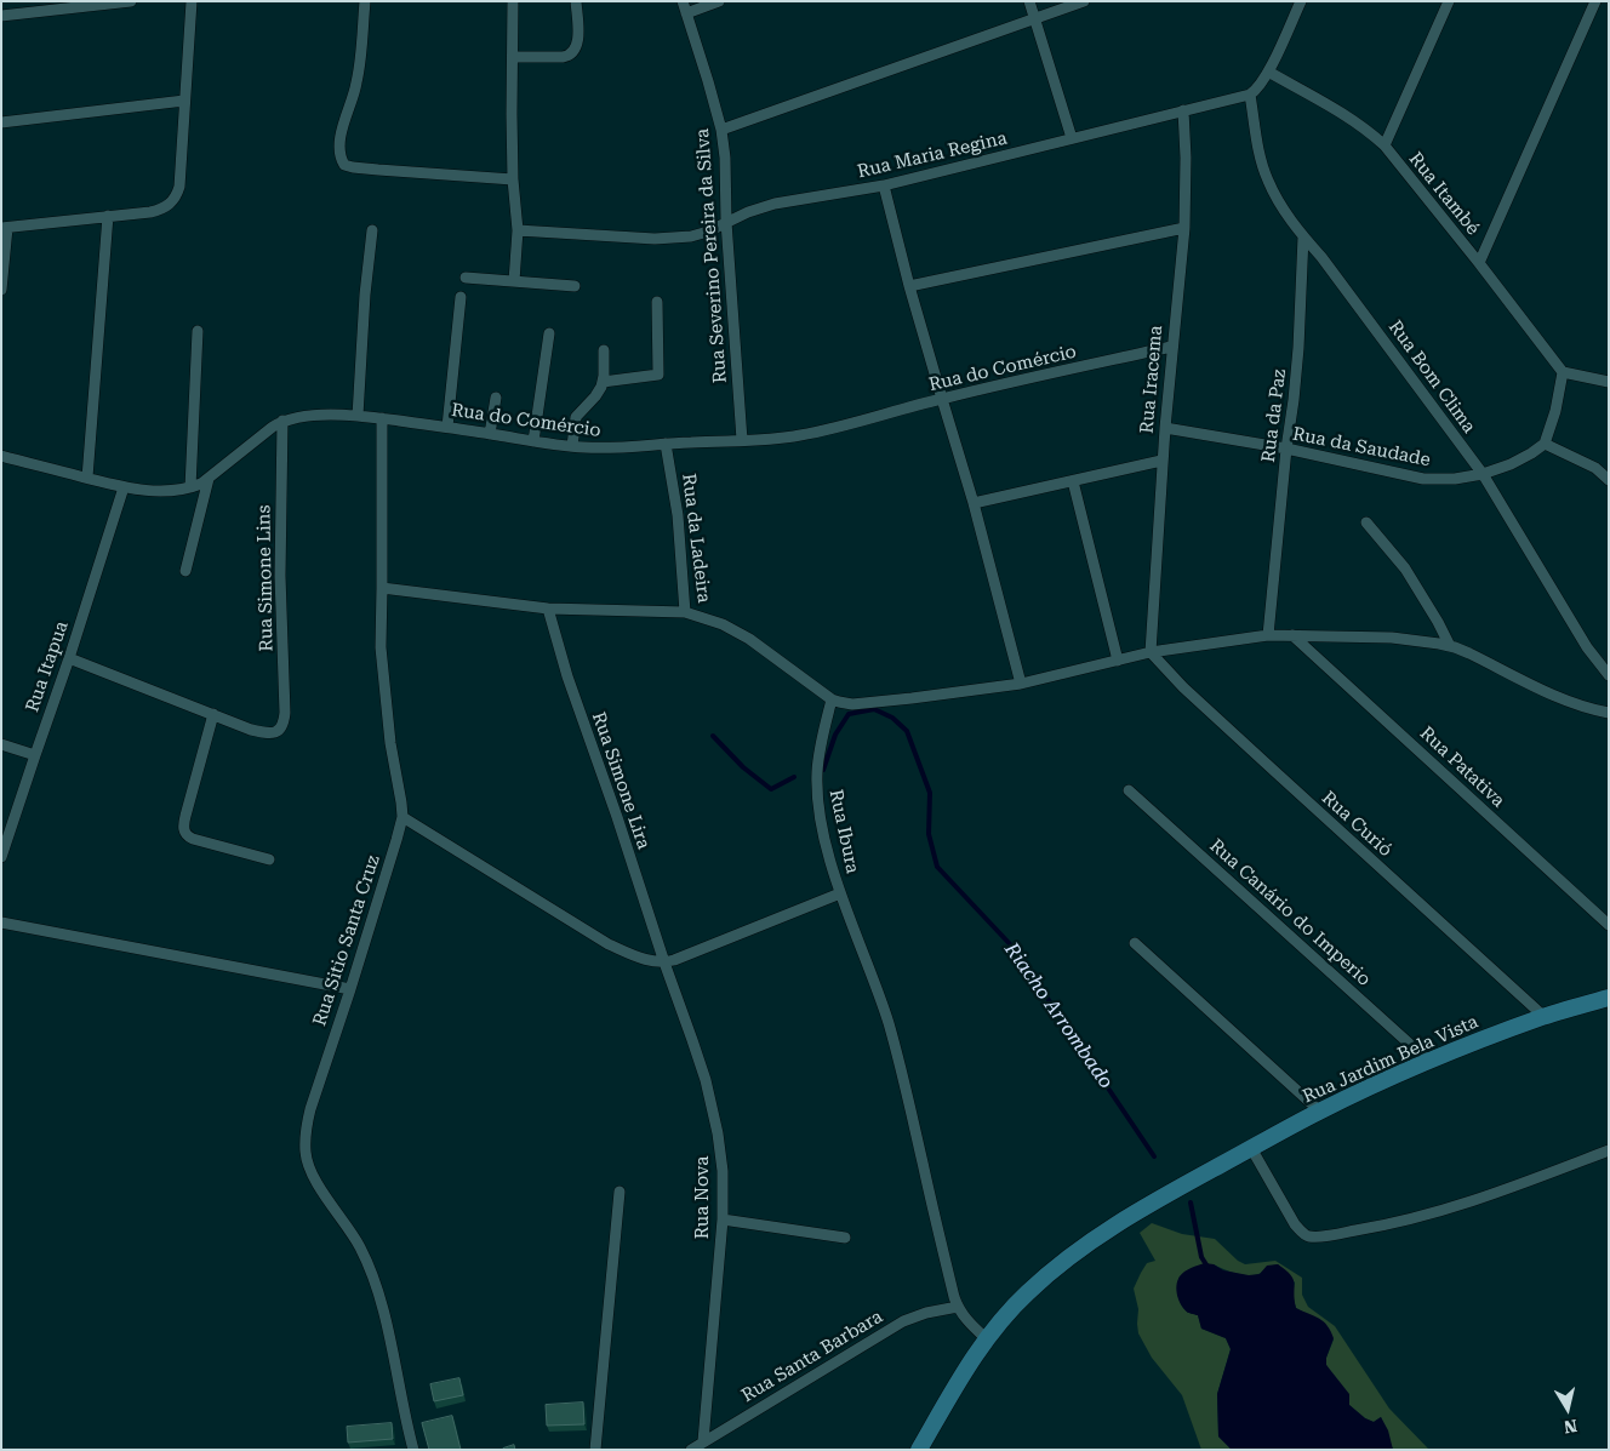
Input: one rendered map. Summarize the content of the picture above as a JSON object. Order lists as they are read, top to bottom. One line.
{"streets":{"main road":["Rua Jardim Bela Vista"],"street":["Rua Maria Regina","Rua Itambé","Rua Severino Pereira da Silva","Rua do Comércio","Rua Bom Clima","Rua Iracema","Rua da Paz","Rua da Saudade","Rua da Ladeira","Rua Simone Lins","Rua Itapua","Rua Patativa","Rua Simone Lira","Rua Curió","Rua Ibura","Rua Canário do Imperio","Rua Sitio Santa Cruz","Rua Nova","Rua Santa Barbara"]},"crossings":[["Rua Maria Regina","Rua Severino Pereira da Silva"],["Rua Maria Regina","Rua Bom Clima"],["Rua Maria Regina","Rua Iracema"],["Rua Severino Pereira da Silva","Rua do Comércio"],["Rua do Comércio","Rua Iracema"],["Rua do Comércio","Rua da Ladeira"],["Rua do Comércio","Rua Simone Lins"],["Rua do Comércio","Rua Itapua"],["Rua do Comércio","Rua Sitio Santa Cruz"],["Rua Bom Clima","Rua da Paz"],["Rua Bom Clima","Rua da Saudade"],["Rua Iracema","Rua da Saudade"],["Rua Iracema","Rua Curió"],["Rua da Paz","Rua da Saudade"],["Rua da Ladeira","Rua Ibura"],["Rua Simone Lira","Rua Nova"],["Rua Curió","Rua Jardim Bela Vista"],["Rua Ibura","Rua Jardim Bela Vista"],["Rua Ibura","Rua Santa Barbara"],["Rua Canário do Imperio","Rua Jardim Bela Vista"],["Rua Nova","Rua Santa Barbara"]],"water":["Riacho Arrombado"],"north":"bottom"}
